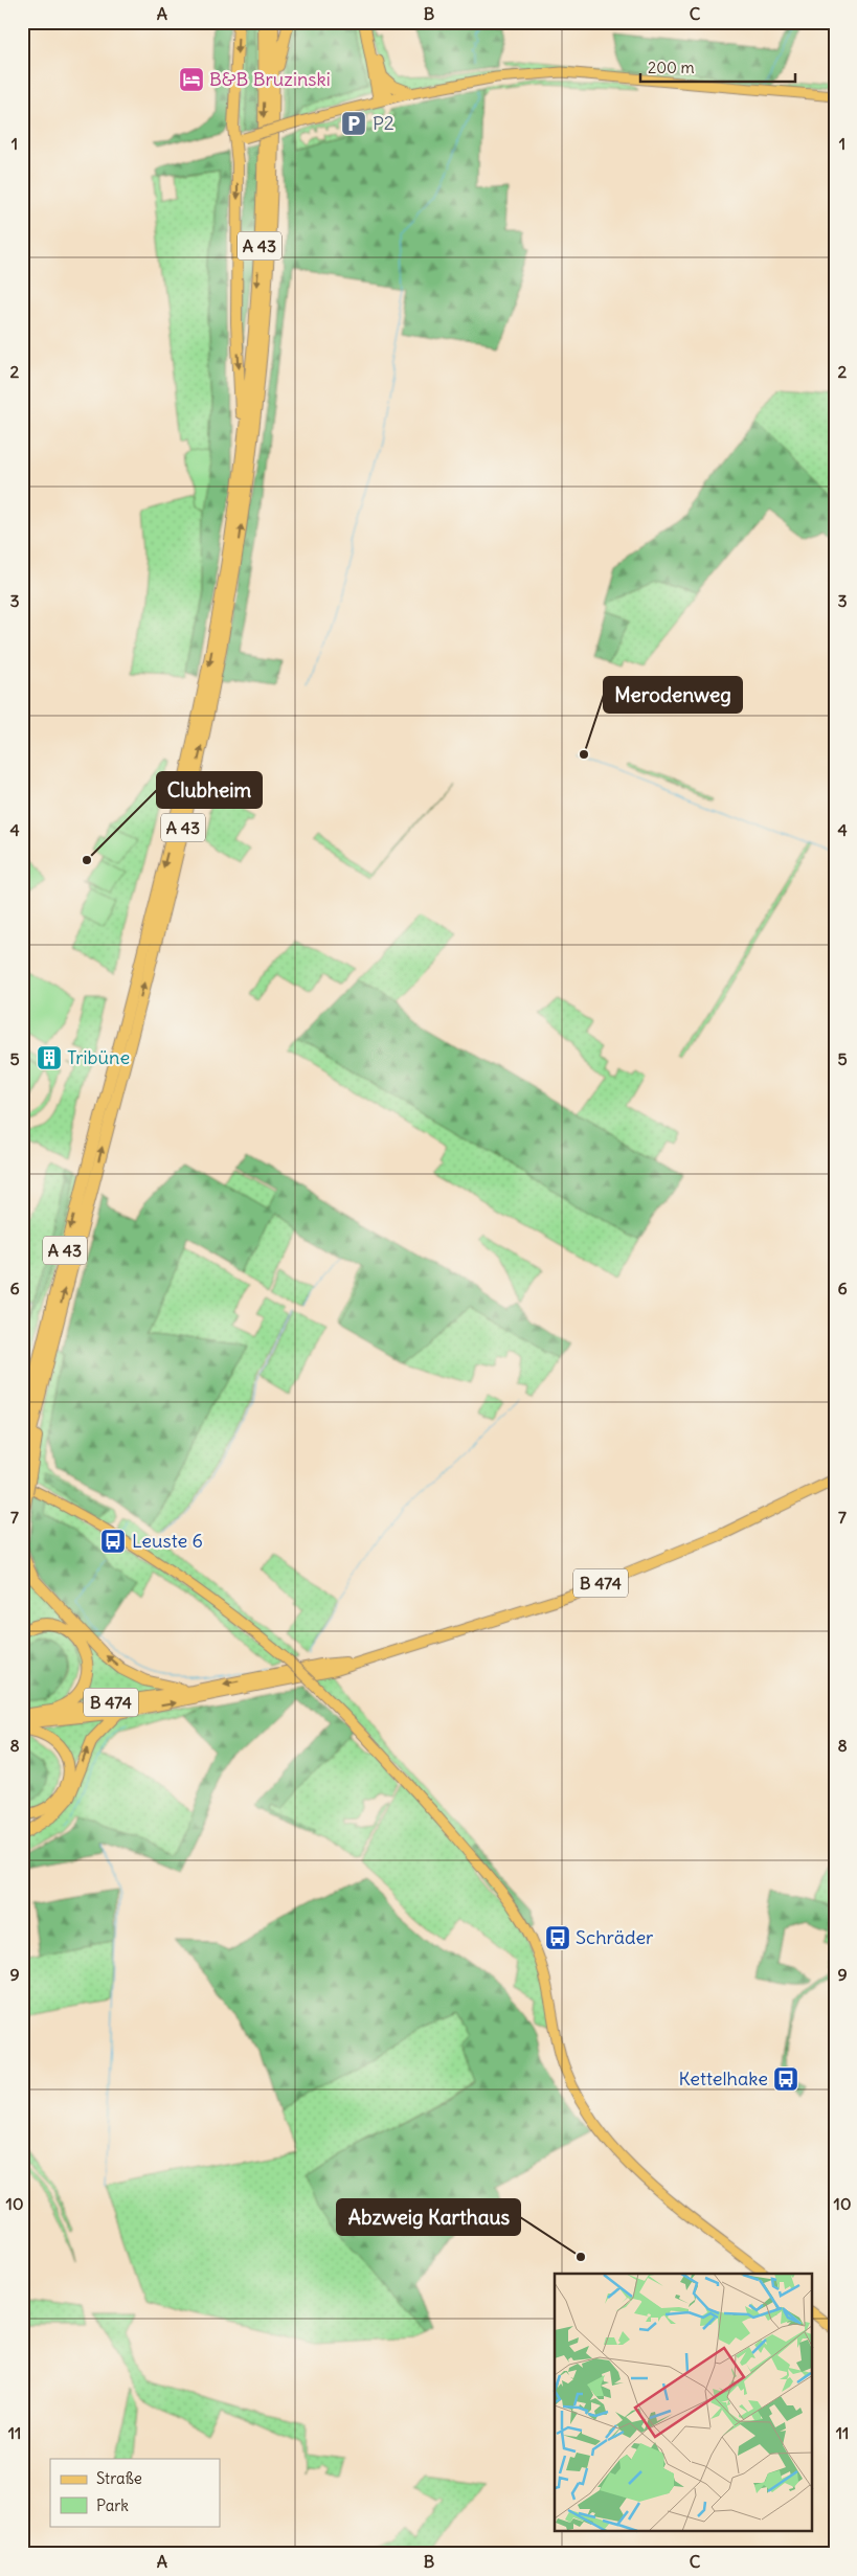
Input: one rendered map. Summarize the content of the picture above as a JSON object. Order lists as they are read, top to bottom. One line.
{"streets":{"highway":["A 43","B 474"]},"places":{"hotel":["B&B Bruzinski"],"parking":["P2"],"other":["Merodenweg","Clubheim","Abzweig Karthaus"],"building":["Tribüne"],"bus stop":["Leuste 6","Schräder","Kettelhake"]},"legend":["Straße","Park"],"scale_bar":"200 m","grid":{"columns":["A","B","C"],"rows":["1","2","3","4","5","6","7","8","9","10","11"]}}
